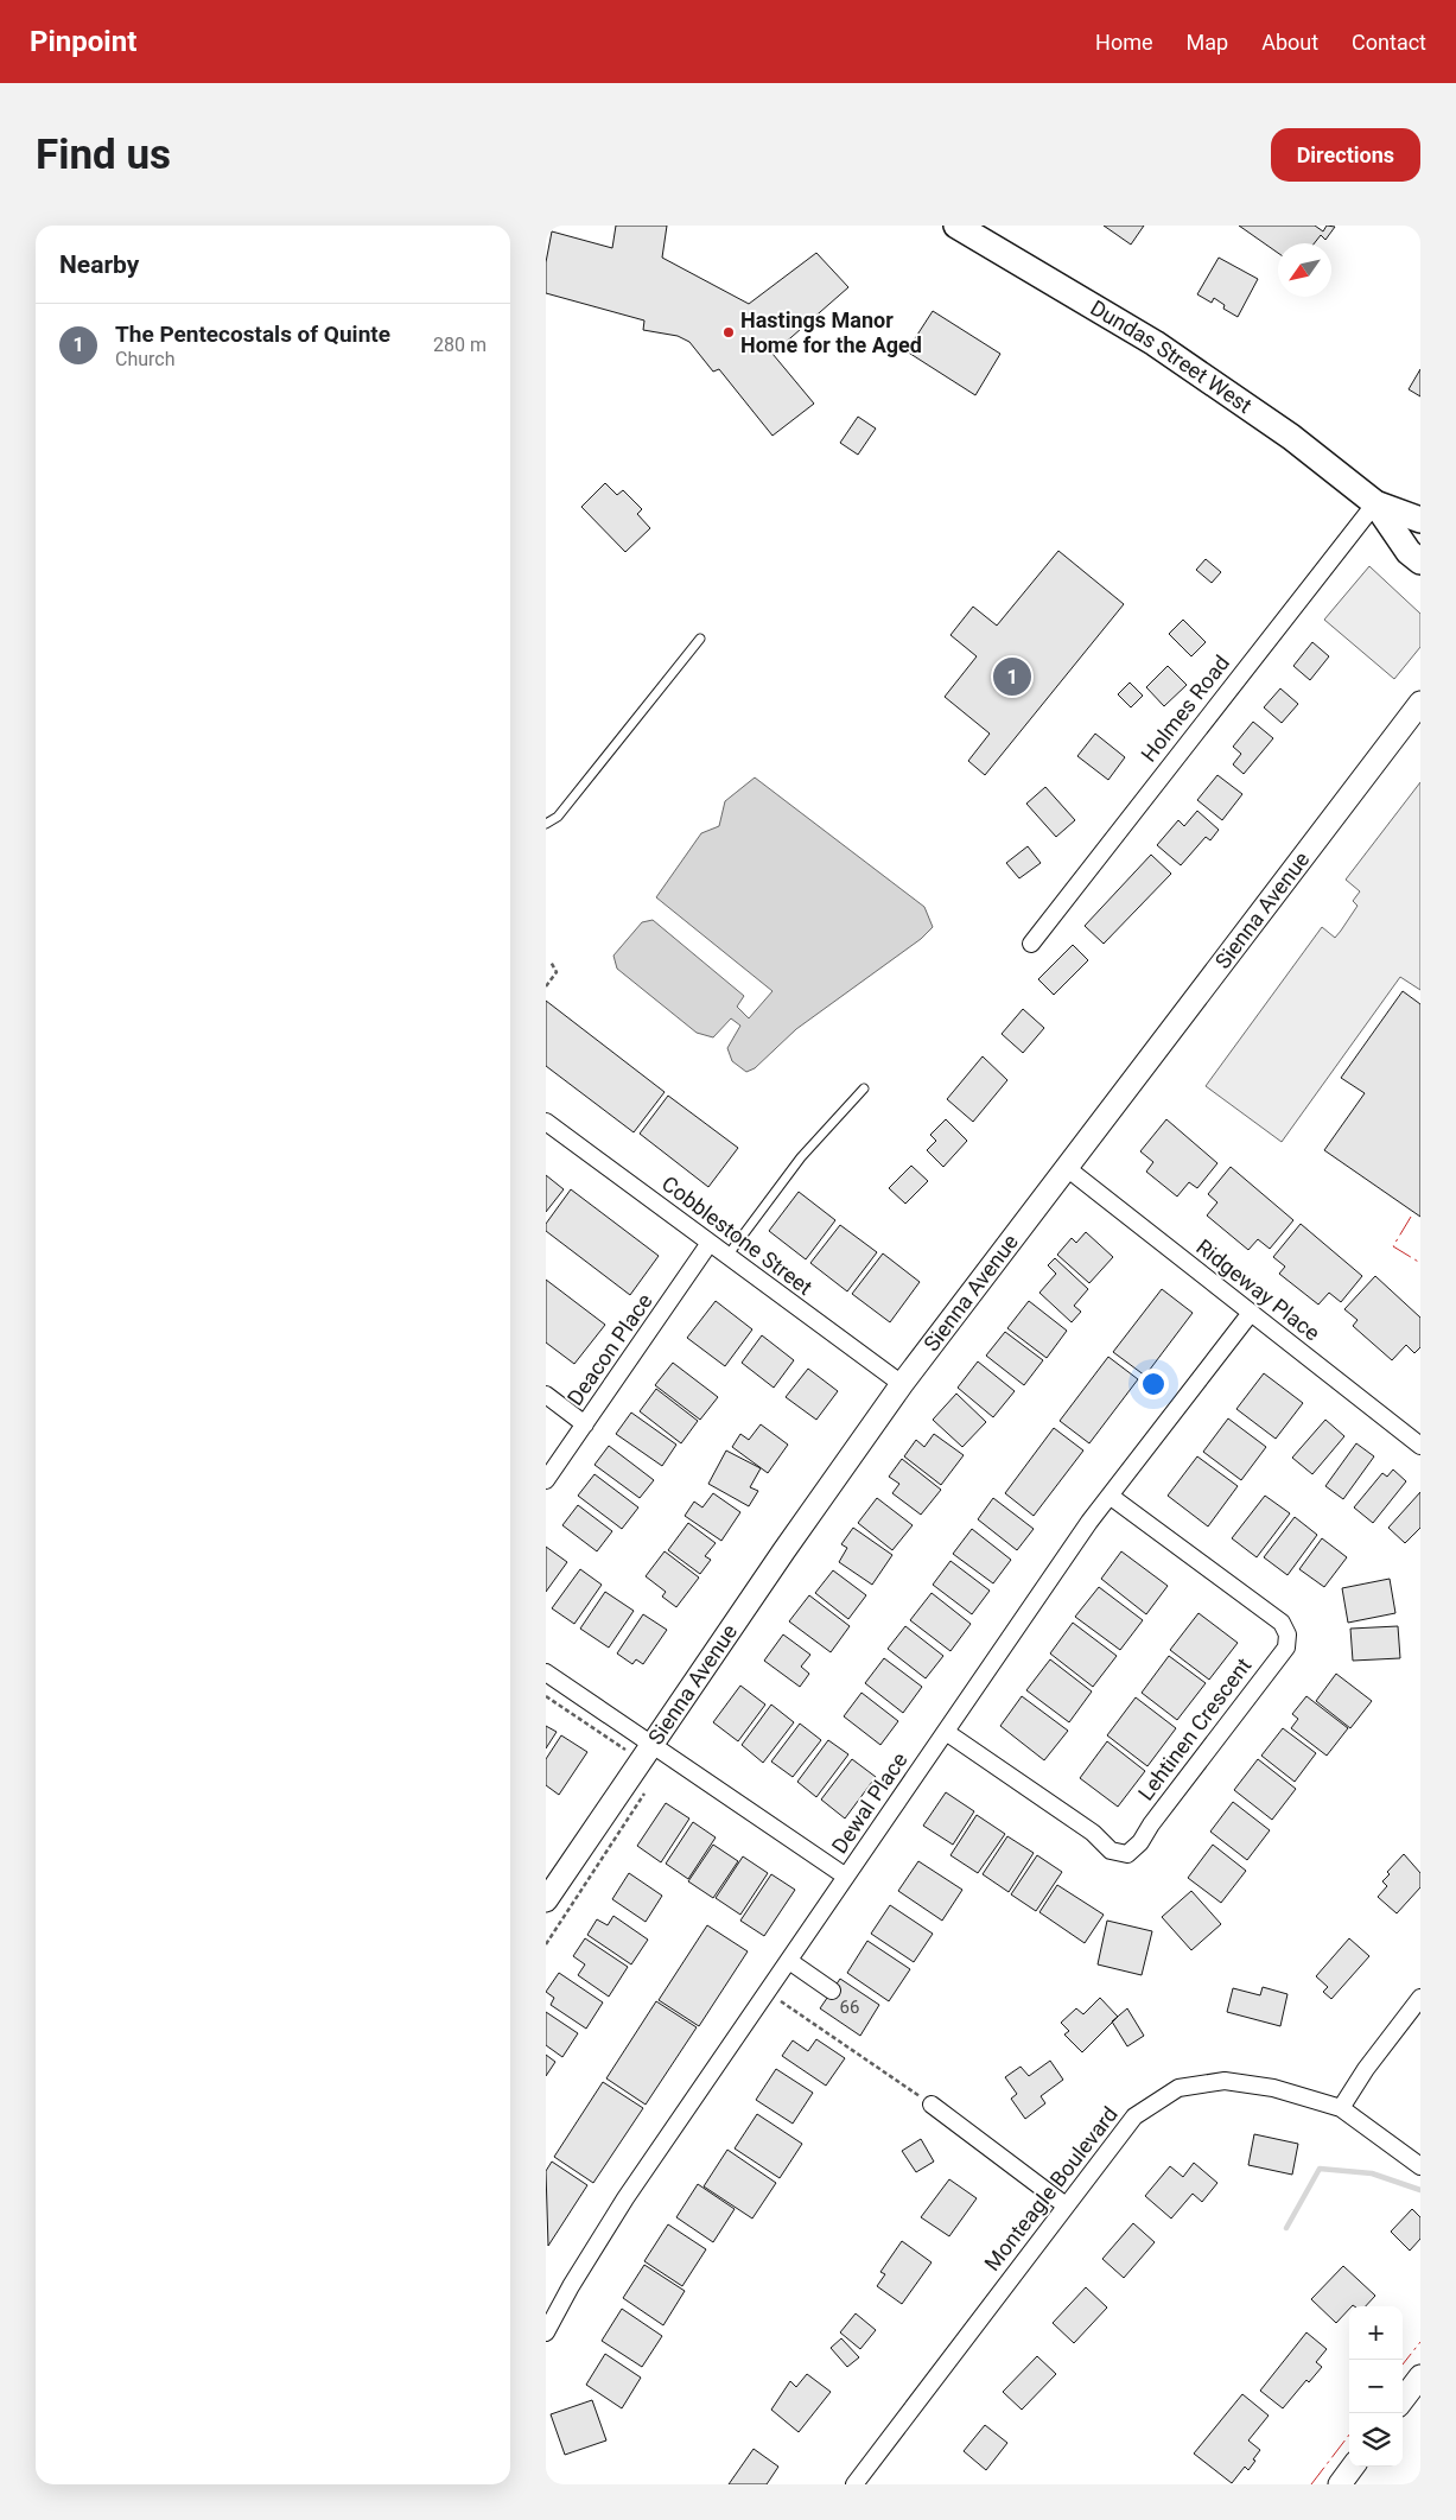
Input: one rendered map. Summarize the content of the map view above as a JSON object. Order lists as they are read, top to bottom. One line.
{"streets":{"main road":["Dundas Street West"],"street":["Holmes Road","Sienna Avenue","Cobblestone Street","Ridgeway Place","Deacon Place","Lehtinen Crescent","Dewal Place","Monteagle Boulevard"]},"crossings":[["Dundas Street West","Holmes Road"],["Sienna Avenue","Cobblestone Street"],["Sienna Avenue","Ridgeway Place"],["Cobblestone Street","Deacon Place"],["Ridgeway Place","Dewal Place"],["Lehtinen Crescent","Dewal Place"]],"places":["Hastings Manor Home for the Aged"],"house_numbers":["66"],"north":"bottom left","page":{"header":"Pinpoint","nav":["Home","Map","About","Contact"],"buttons":"Directions","title":"Find us","heading":"Nearby","list":[{"mark":"1","name":"The Pentecostals of Quinte","note":"Church","value":"280 m"}],"pins":"1","map_buttons":["+","−"]}}
